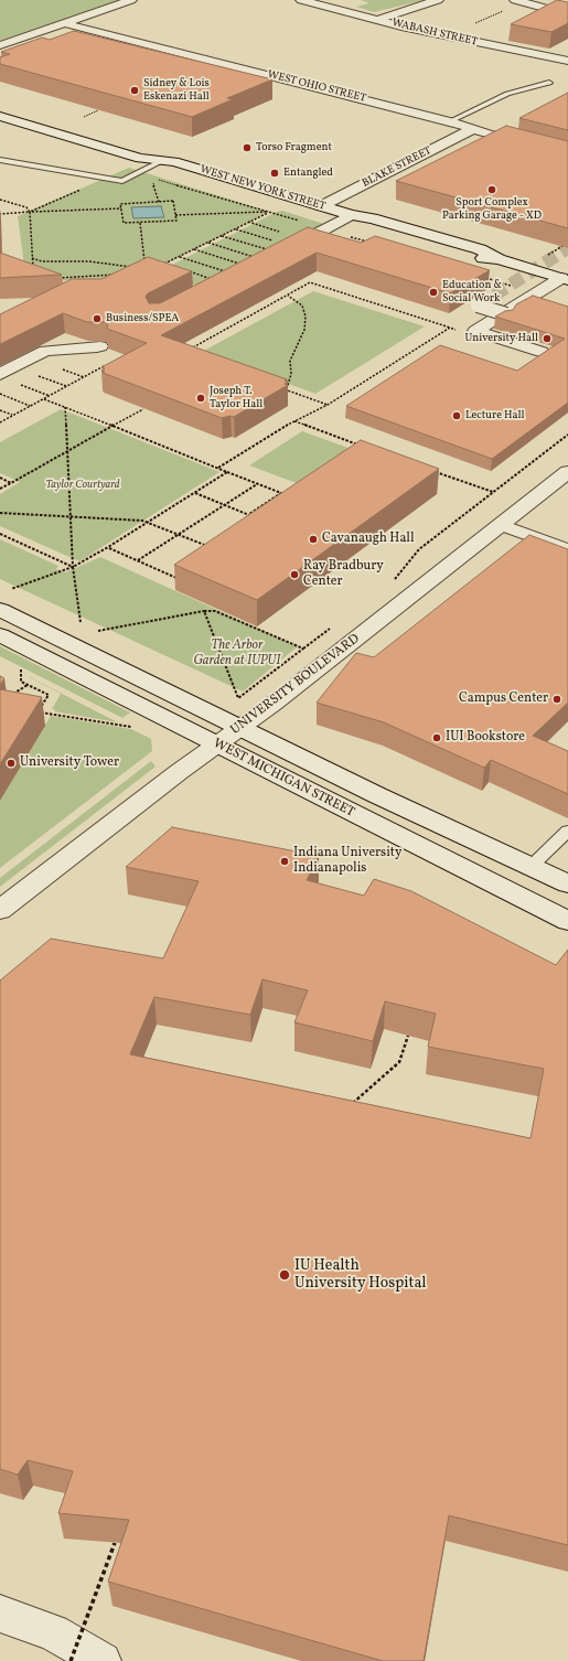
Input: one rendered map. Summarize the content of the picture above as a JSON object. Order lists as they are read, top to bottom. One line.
{"streets":{"street":["WABASH STREET","WEST OHIO STREET","BLAKE STREET","WEST NEW YORK STREET","UNIVERSITY BOULEVARD","WEST MICHIGAN STREET"]},"crossings":[["WEST OHIO STREET","BLAKE STREET"],["BLAKE STREET","WEST NEW YORK STREET"],["UNIVERSITY BOULEVARD","WEST MICHIGAN STREET"]],"parks":["Taylor Courtyard","The Arbor Garden at IUPUI"],"places":["Sidney & Lois Eskenazi Hall","Torso Fragment","Entangled","Sport Complex Parking Garage - XD","Education & Social Work","Business/SPEA","University Hall","Joseph T. Taylor Hall","Lecture Hall","Cavanaugh Hall","Ray Bradbury Center","Campus Center","IUI Bookstore","University Tower","Indiana University Indianapolis","IU Health University Hospital"]}
